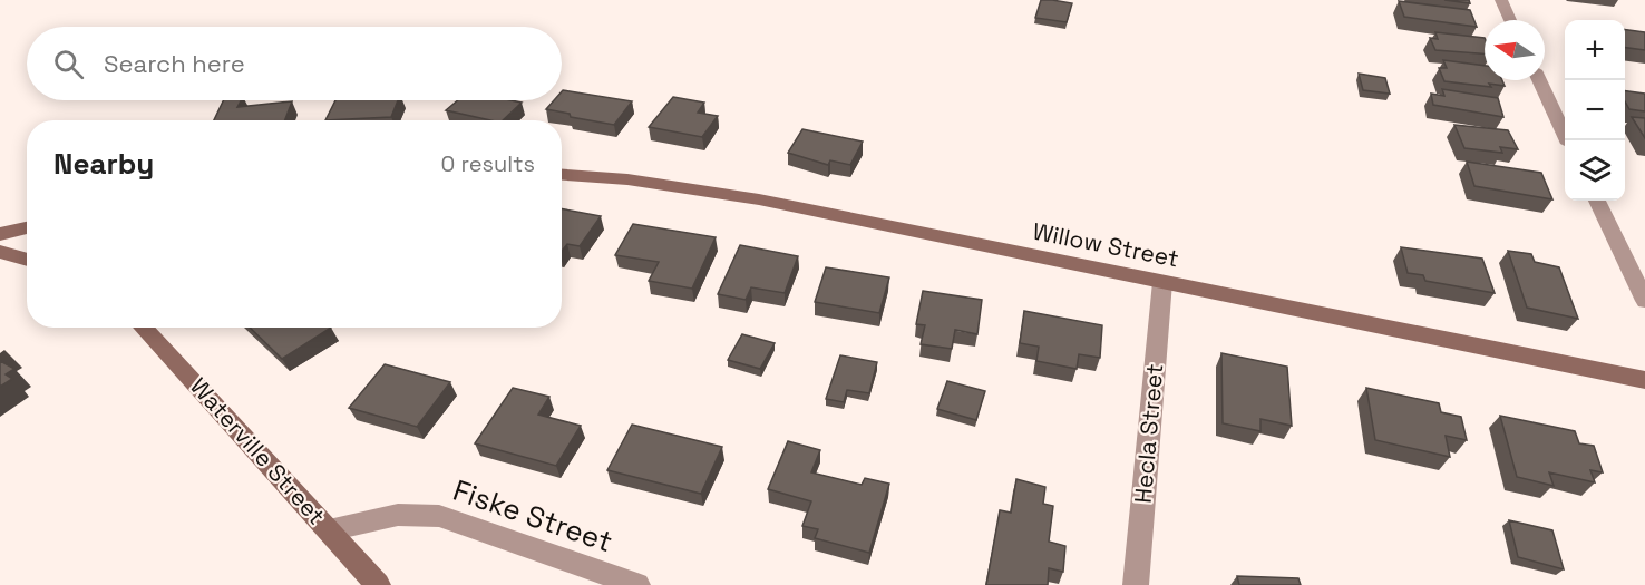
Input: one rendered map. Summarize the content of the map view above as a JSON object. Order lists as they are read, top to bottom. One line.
{"streets":{"street":["Willow Street","Hecla Street","Waterville Street","Fiske Street"]},"crossings":[["Willow Street","Hecla Street"],["Waterville Street","Fiske Street"]],"north":"left","page":{"map_buttons":["+","−"],"search":"Search here","heading":["Nearby","0 results"]}}
